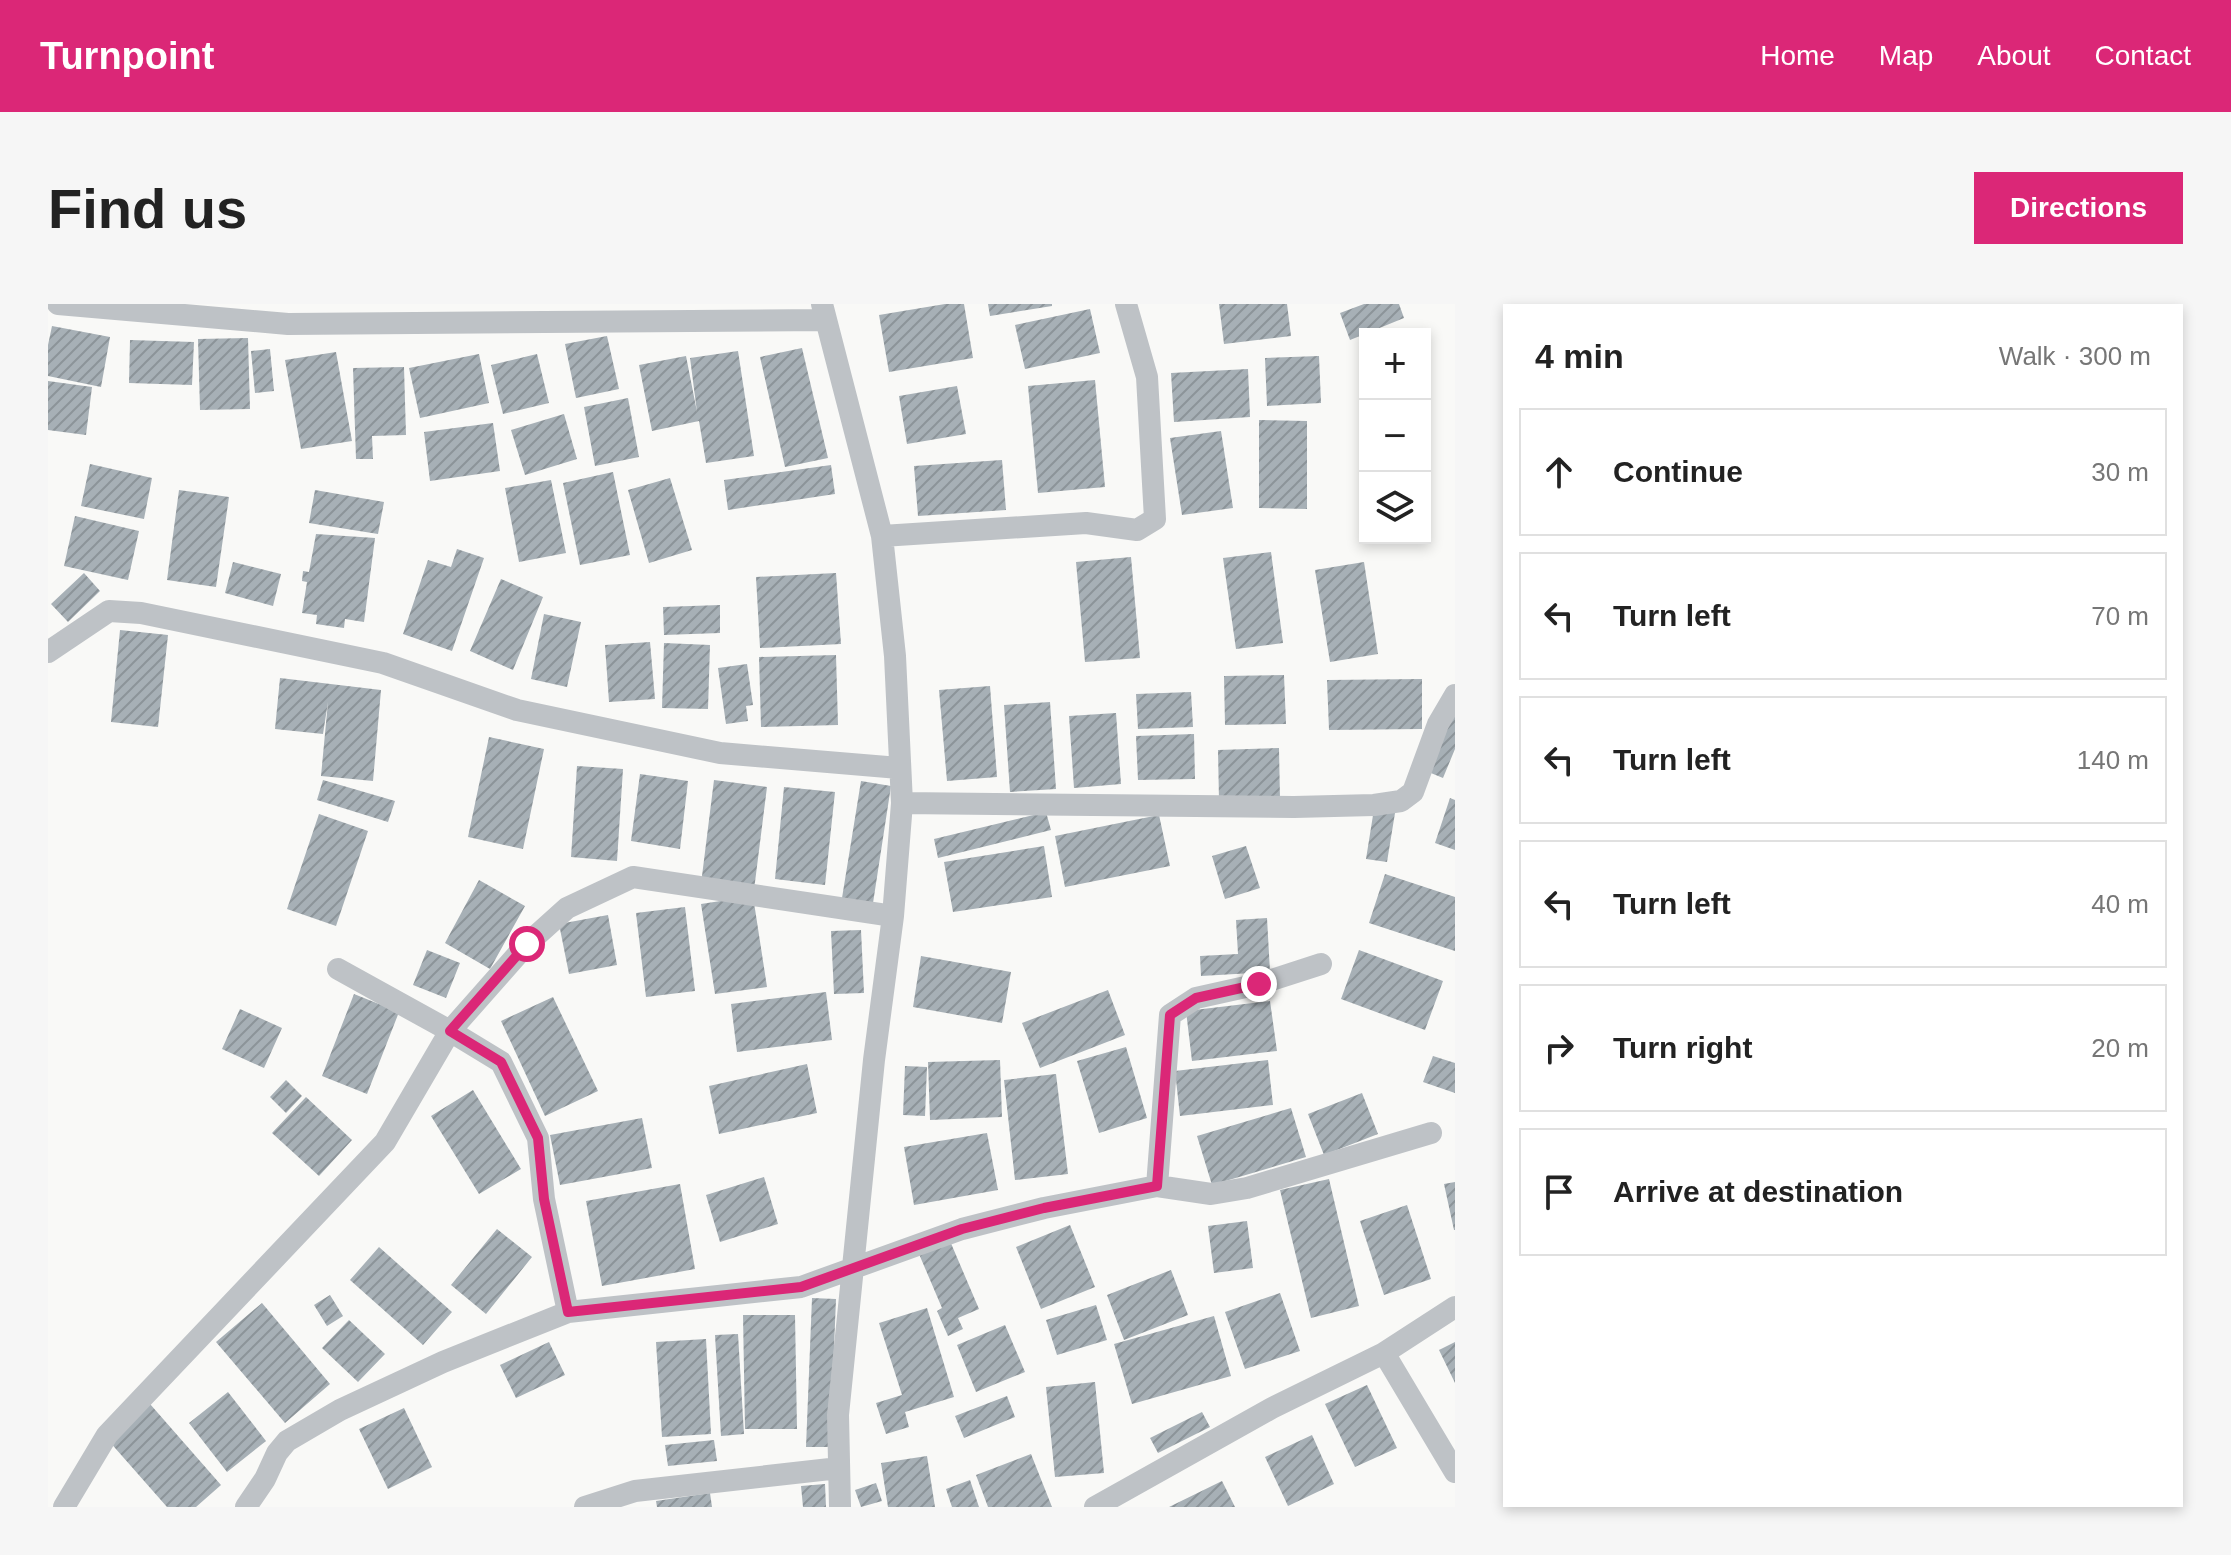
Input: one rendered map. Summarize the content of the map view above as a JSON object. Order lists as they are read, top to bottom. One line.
{"page":{"header":"Turnpoint","nav":["Home","Map","About","Contact"],"buttons":"Directions","title":"Find us","heading":["4 min","Walk · 300 m"],"map_buttons":["+","−"],"list":[["Continue","30 m"],["Turn left","70 m"],["Turn left","140 m"],["Turn left","40 m"],["Turn right","20 m"],"Arrive at destination"]}}
